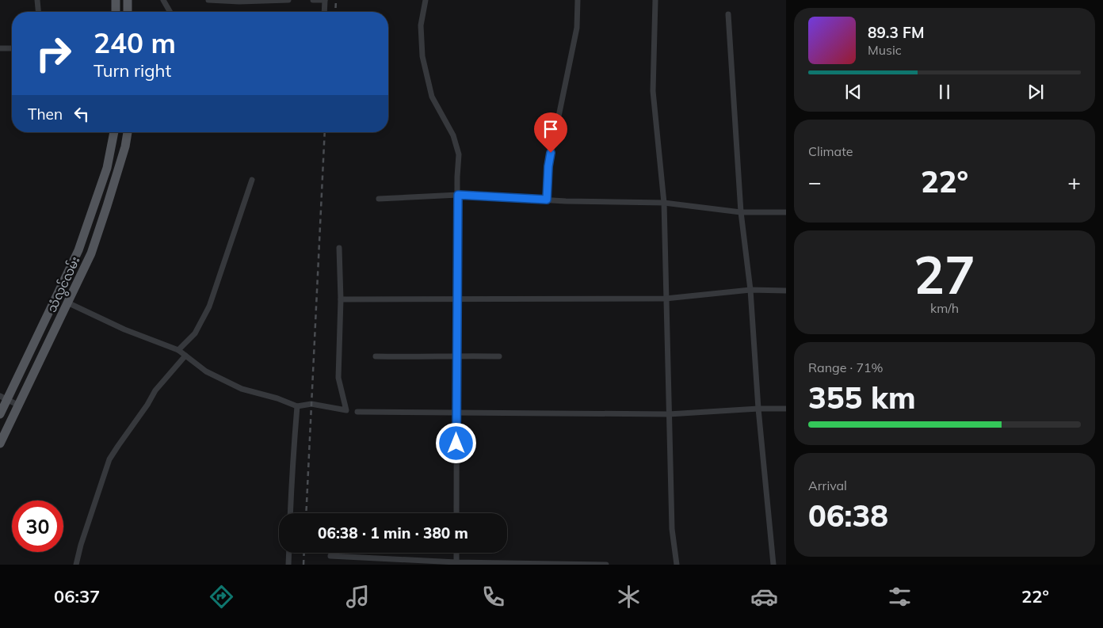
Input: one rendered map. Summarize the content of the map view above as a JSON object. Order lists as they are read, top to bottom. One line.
{"streets":{"main road":["သံလွင်လမ်း"]},"page":{"turn":["240 m","Turn right"],"song":["89.3 FM","Music"],"then":"Then","tile":["Climate",["27","km/h"],["Range · 71%","355 km"],["Arrival","06:38"]],"heat":["−","22°","+"],"limit":"30","trip":"06:38 · 1 min · 380 m","tabs":["06:37","22°"]}}
